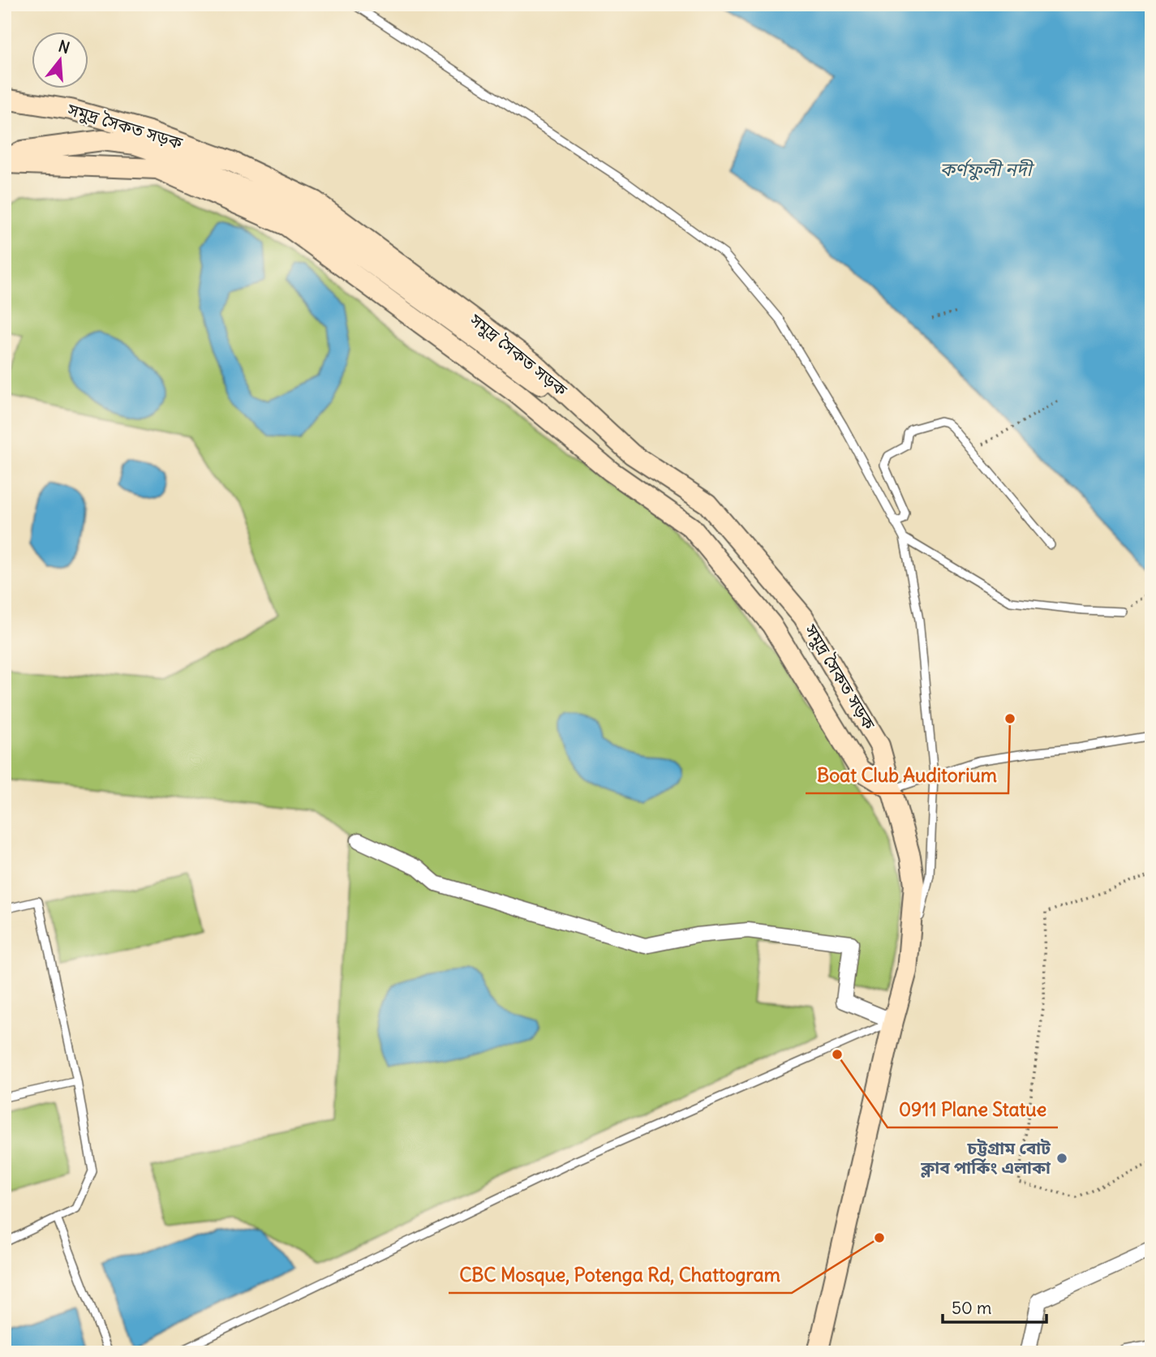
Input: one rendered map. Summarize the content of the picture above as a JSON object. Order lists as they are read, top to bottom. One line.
{"streets":{"main road":["সমুদ্র সৈকত সড়ক"]},"water":["কর্ণফুলী নদী"],"places":["Boat Club Auditorium","0911 Plane Statue","চট্টগ্রাম বোট ক্লাব পার্কিং এলাকা","CBC Mosque, Potenga Rd, Chattogram"],"scale_bar":"50 m","north":"top"}
